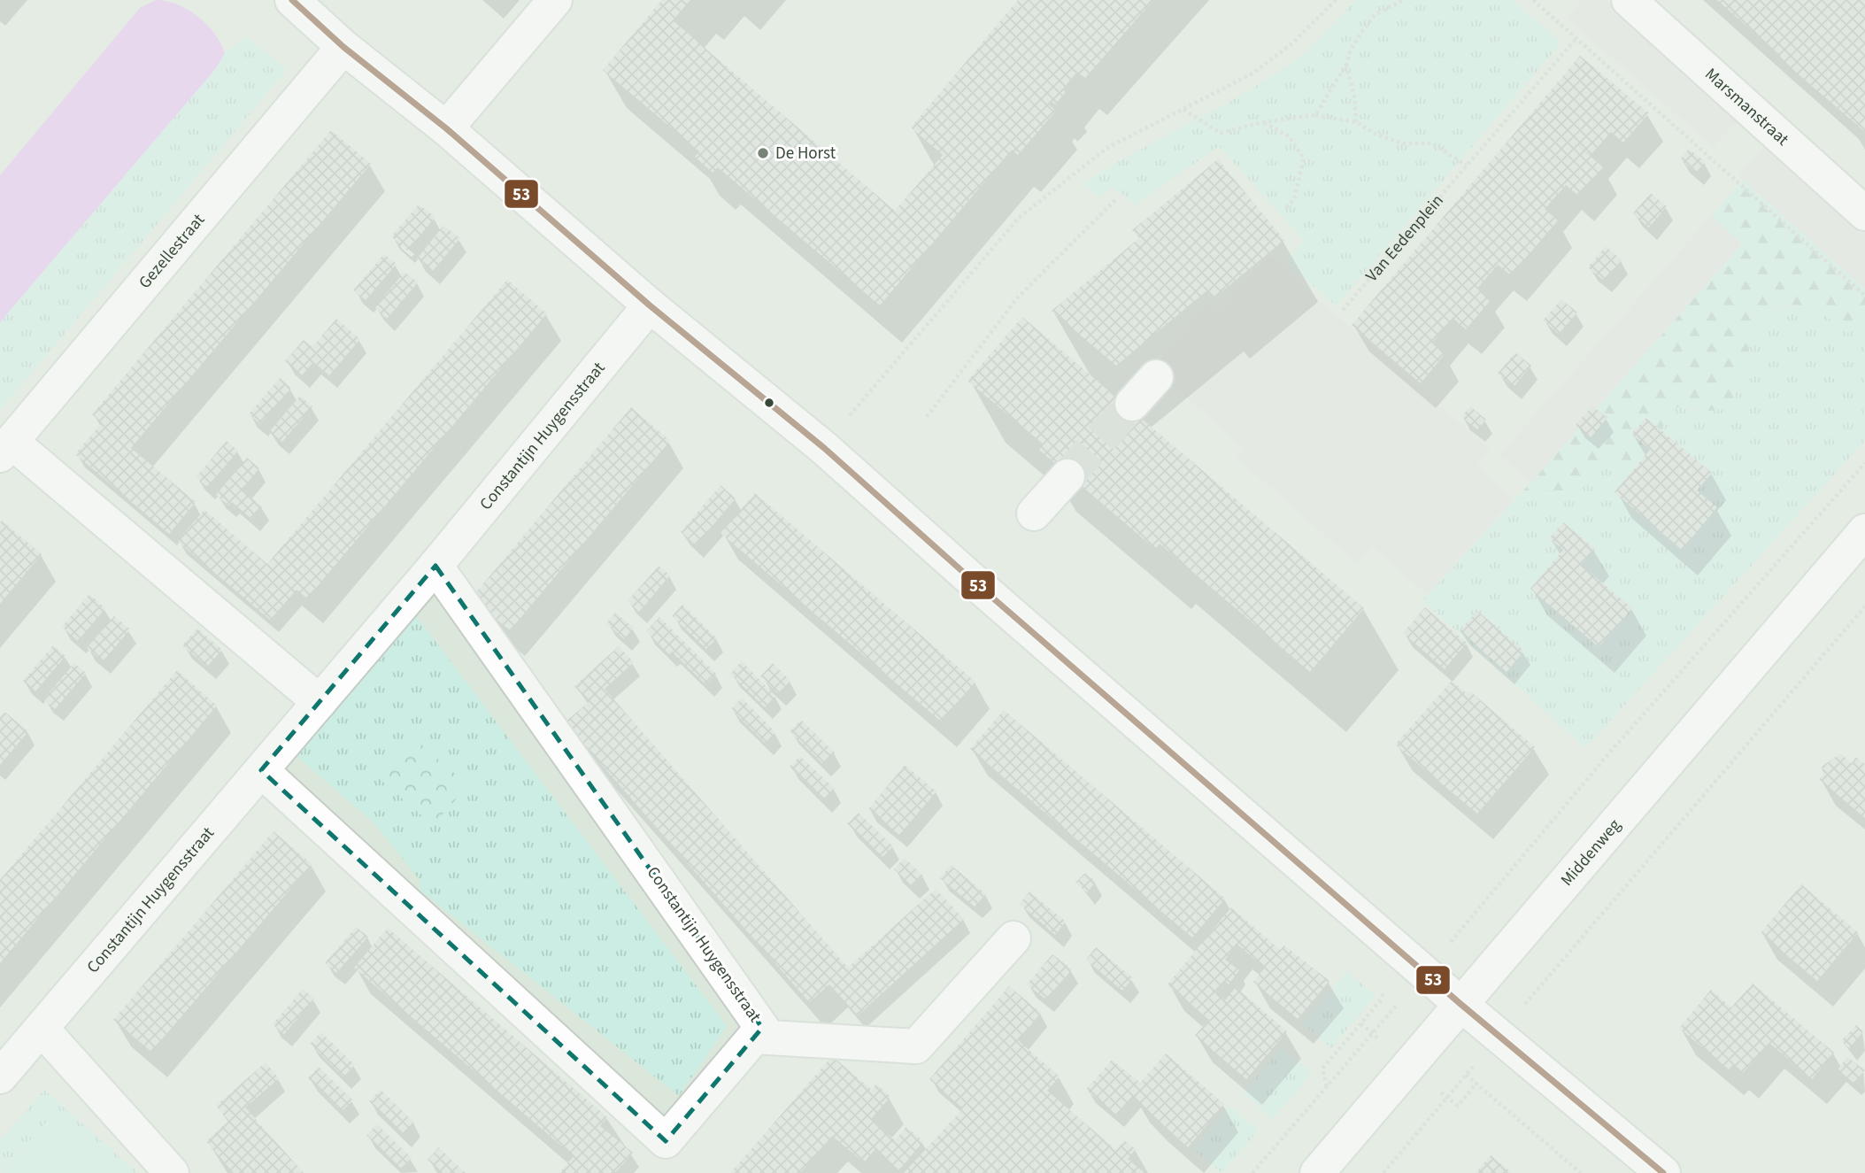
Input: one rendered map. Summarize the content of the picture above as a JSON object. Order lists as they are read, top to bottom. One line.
{"streets":{"street":["Marsmanstraat","Gezellestraat","Constantijn Huygensstraat","Middenweg"],"path":["Van Eedenplein"]},"places":["De Horst"],"lines":["transit line 53"]}
